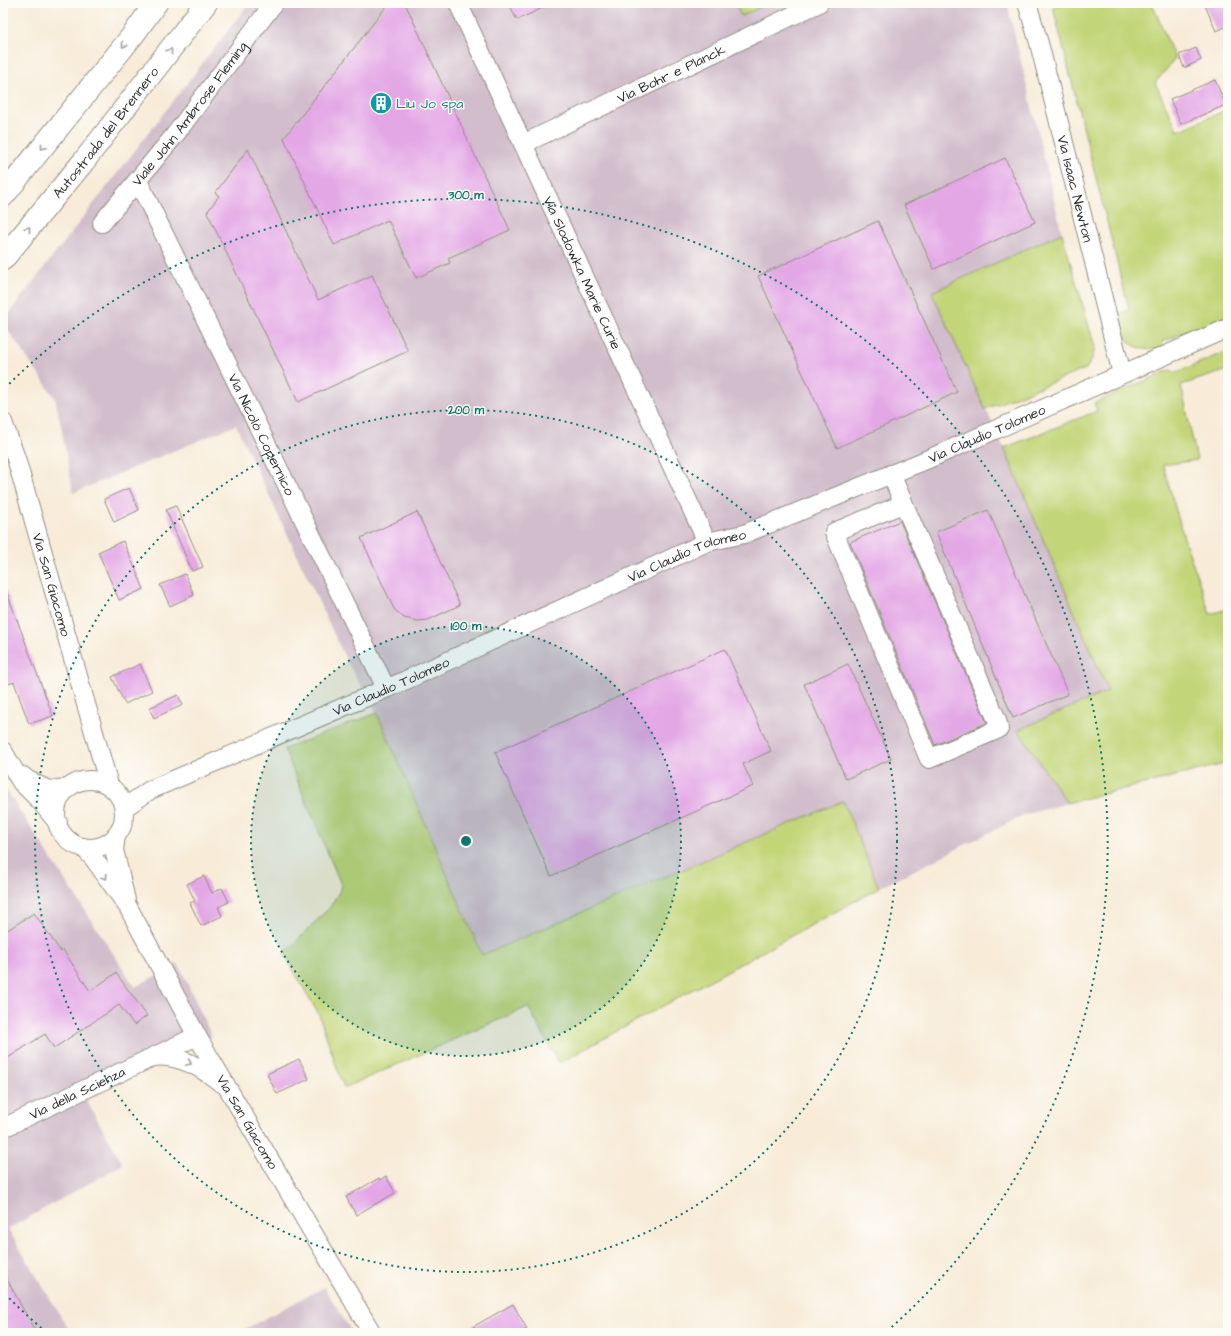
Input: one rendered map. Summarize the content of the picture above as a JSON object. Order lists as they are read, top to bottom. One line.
{"streets":{"highway":["Autostrada del Brennero"],"street":["Via Bohr e Planck","Viale John Ambrose Fleming","Via Isaac Newton","Via Slodowka Marie Curie","Via Claudio Tolomeo","Via Nicolò Copernico","Via San Giacomo","Via della Scienza"]},"crossings":[["Via Bohr e Planck","Via Slodowka Marie Curie"],["Viale John Ambrose Fleming","Via Nicolò Copernico"],["Via Isaac Newton","Via Claudio Tolomeo"],["Via Slodowka Marie Curie","Via Claudio Tolomeo"],["Via Claudio Tolomeo","Via Nicolò Copernico"],["Via Claudio Tolomeo","Via San Giacomo"],["Via San Giacomo","Via della Scienza"]],"places":{"building":["Liu Jo spa"]},"rings":["300 m","200 m","100 m"]}
